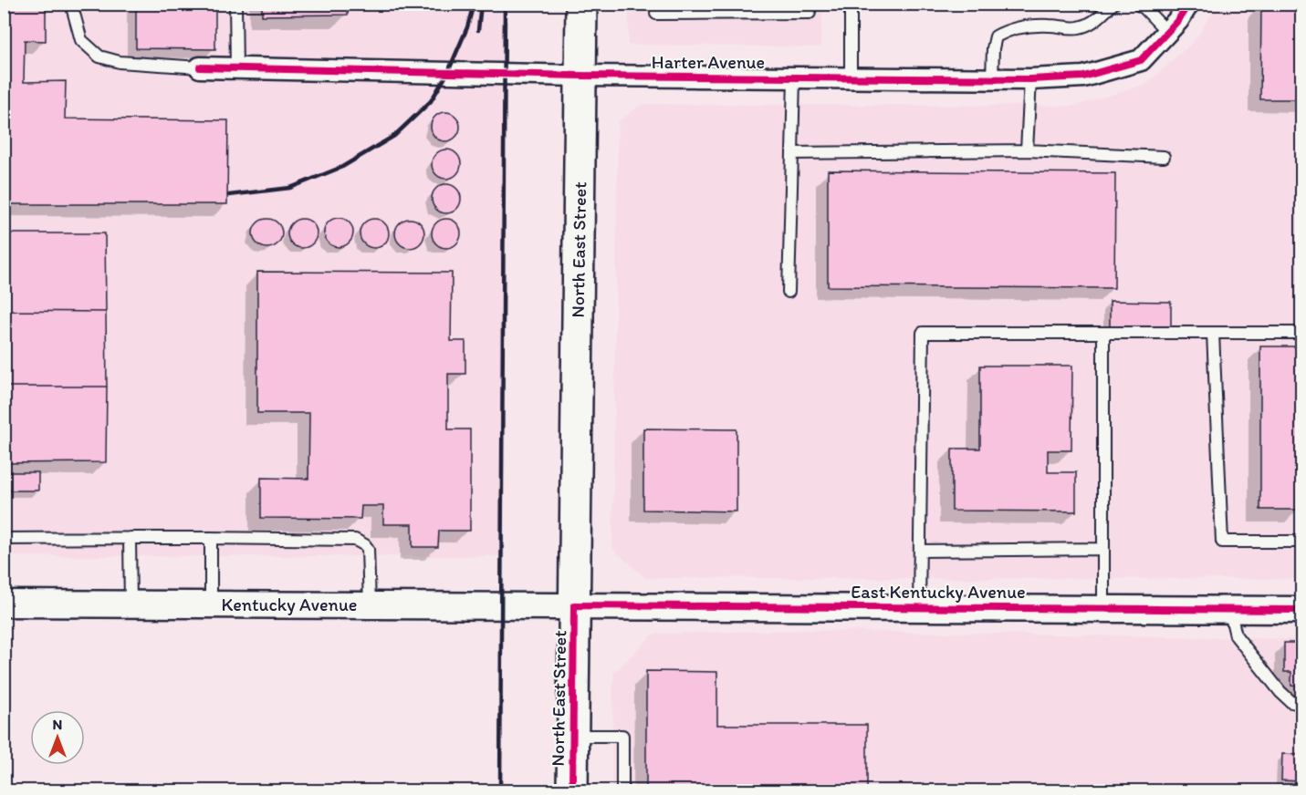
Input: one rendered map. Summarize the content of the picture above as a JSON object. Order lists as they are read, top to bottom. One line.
{"streets":{"main road":["North East Street"],"street":["Harter Avenue","East Kentucky Avenue","Kentucky Avenue"]},"crossings":[["Harter Avenue","North East Street"],["North East Street","East Kentucky Avenue"],["North East Street","Kentucky Avenue"],["East Kentucky Avenue","Kentucky Avenue"]],"north":"top"}
